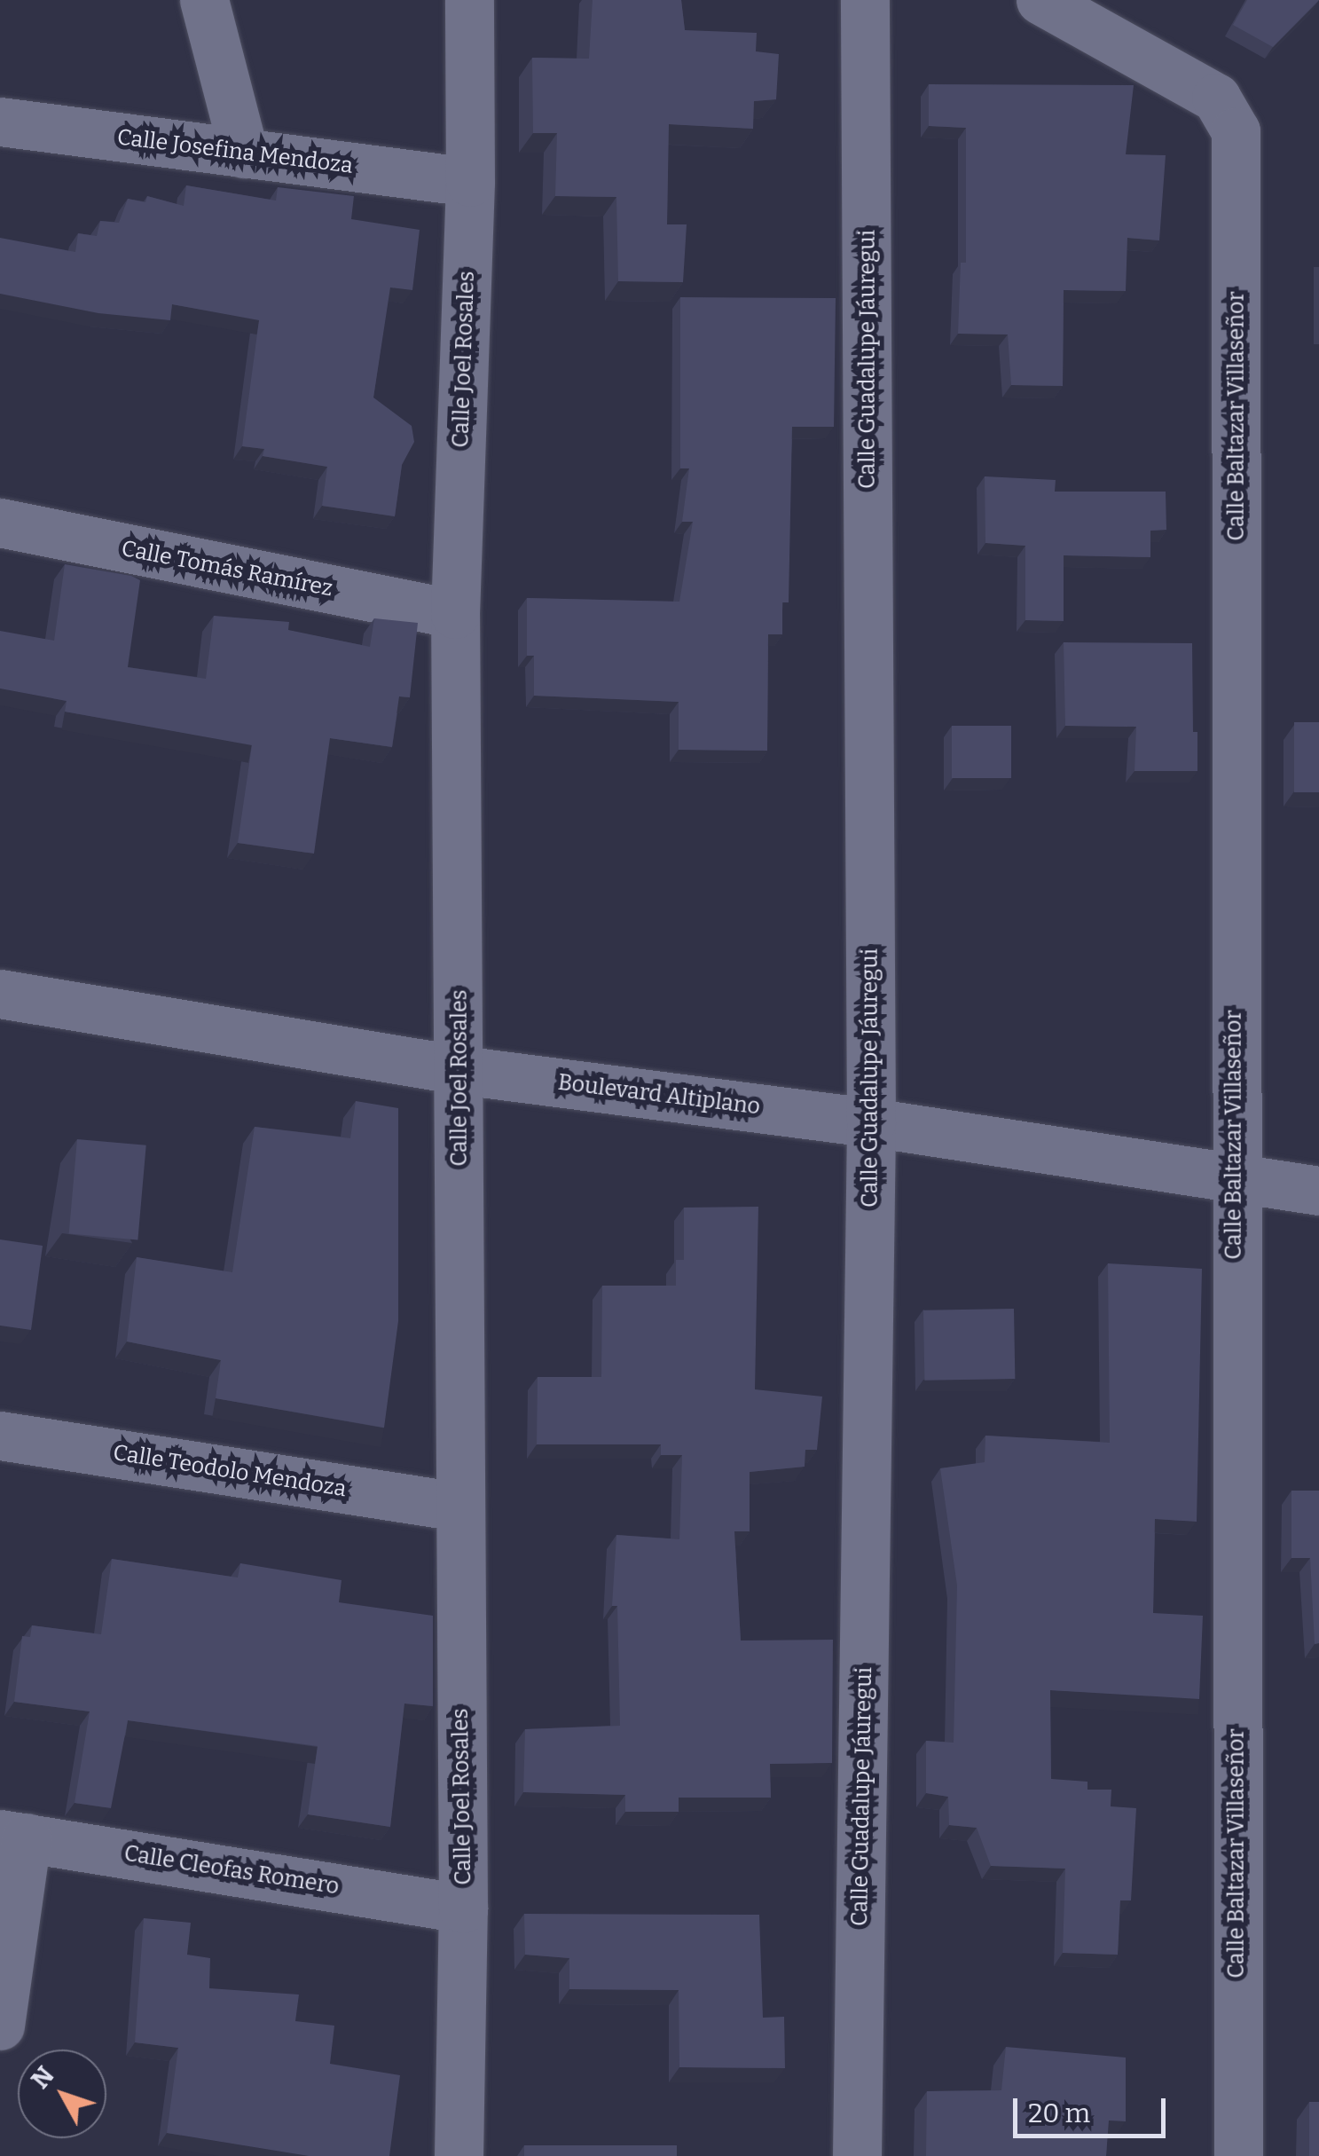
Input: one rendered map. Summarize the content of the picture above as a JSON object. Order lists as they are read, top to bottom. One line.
{"streets":{"street":["Calle Josefina Mendoza","Calle Joel Rosales","Calle Guadalupe Jáuregui","Calle Baltazar Villaseñor","Calle Tomás Ramírez","Boulevard Altiplano","Calle Teodolo Mendoza","Calle Cleofas Romero"]},"crossings":[["Calle Josefina Mendoza","Calle Joel Rosales"],["Calle Joel Rosales","Calle Tomás Ramírez"],["Calle Joel Rosales","Boulevard Altiplano"],["Calle Joel Rosales","Calle Teodolo Mendoza"],["Calle Joel Rosales","Calle Cleofas Romero"],["Calle Guadalupe Jáuregui","Boulevard Altiplano"],["Calle Baltazar Villaseñor","Boulevard Altiplano"]],"scale_bar":"20 m","north":"top left"}
